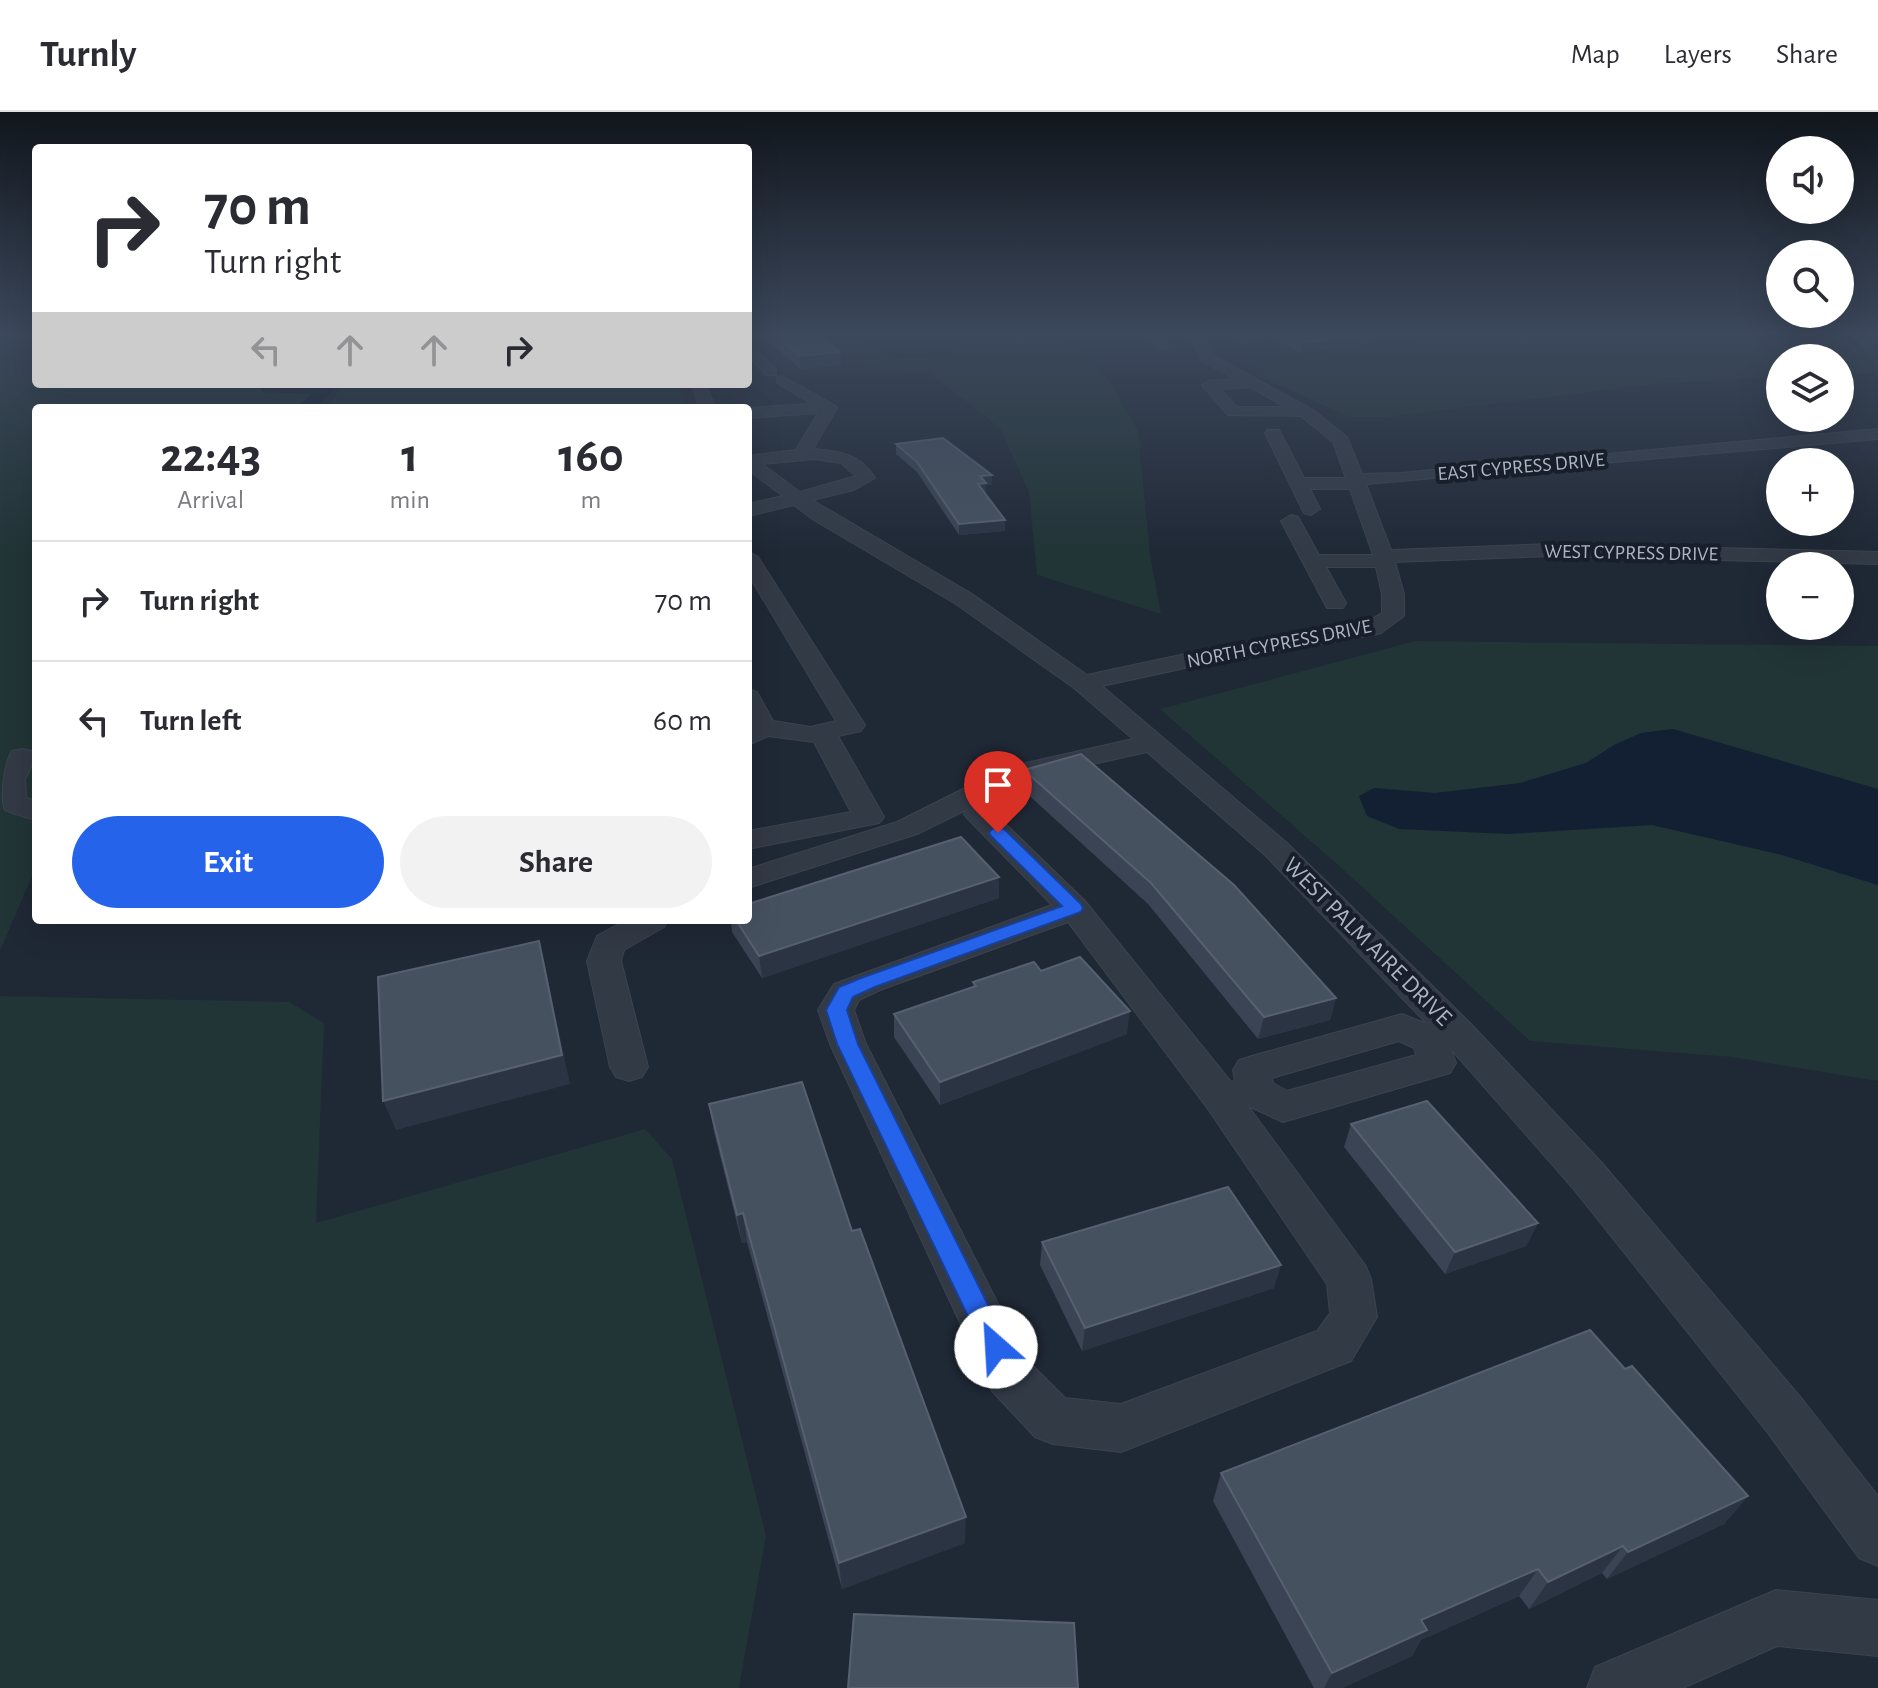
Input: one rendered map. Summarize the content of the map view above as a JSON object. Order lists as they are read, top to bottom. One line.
{"streets":{"street":["EAST CYPRESS DRIVE","WEST CYPRESS DRIVE","NORTH CYPRESS DRIVE","WEST PALM AIRE DRIVE"]},"crossings":[["EAST CYPRESS DRIVE","NORTH CYPRESS DRIVE"],["WEST CYPRESS DRIVE","NORTH CYPRESS DRIVE"],["NORTH CYPRESS DRIVE","WEST PALM AIRE DRIVE"]],"page":{"header":"Turnly","nav":["Map","Layers","Share"],"map_buttons":["+","−"],"turn":["70 m","Turn right"],"eta":["22:43","Arrival","1","min","160","m"],"list":[{"name":"Turn right","value":"70 m"},{"name":"Turn left","value":"60 m"}],"buttons":["Exit","Share"]}}
